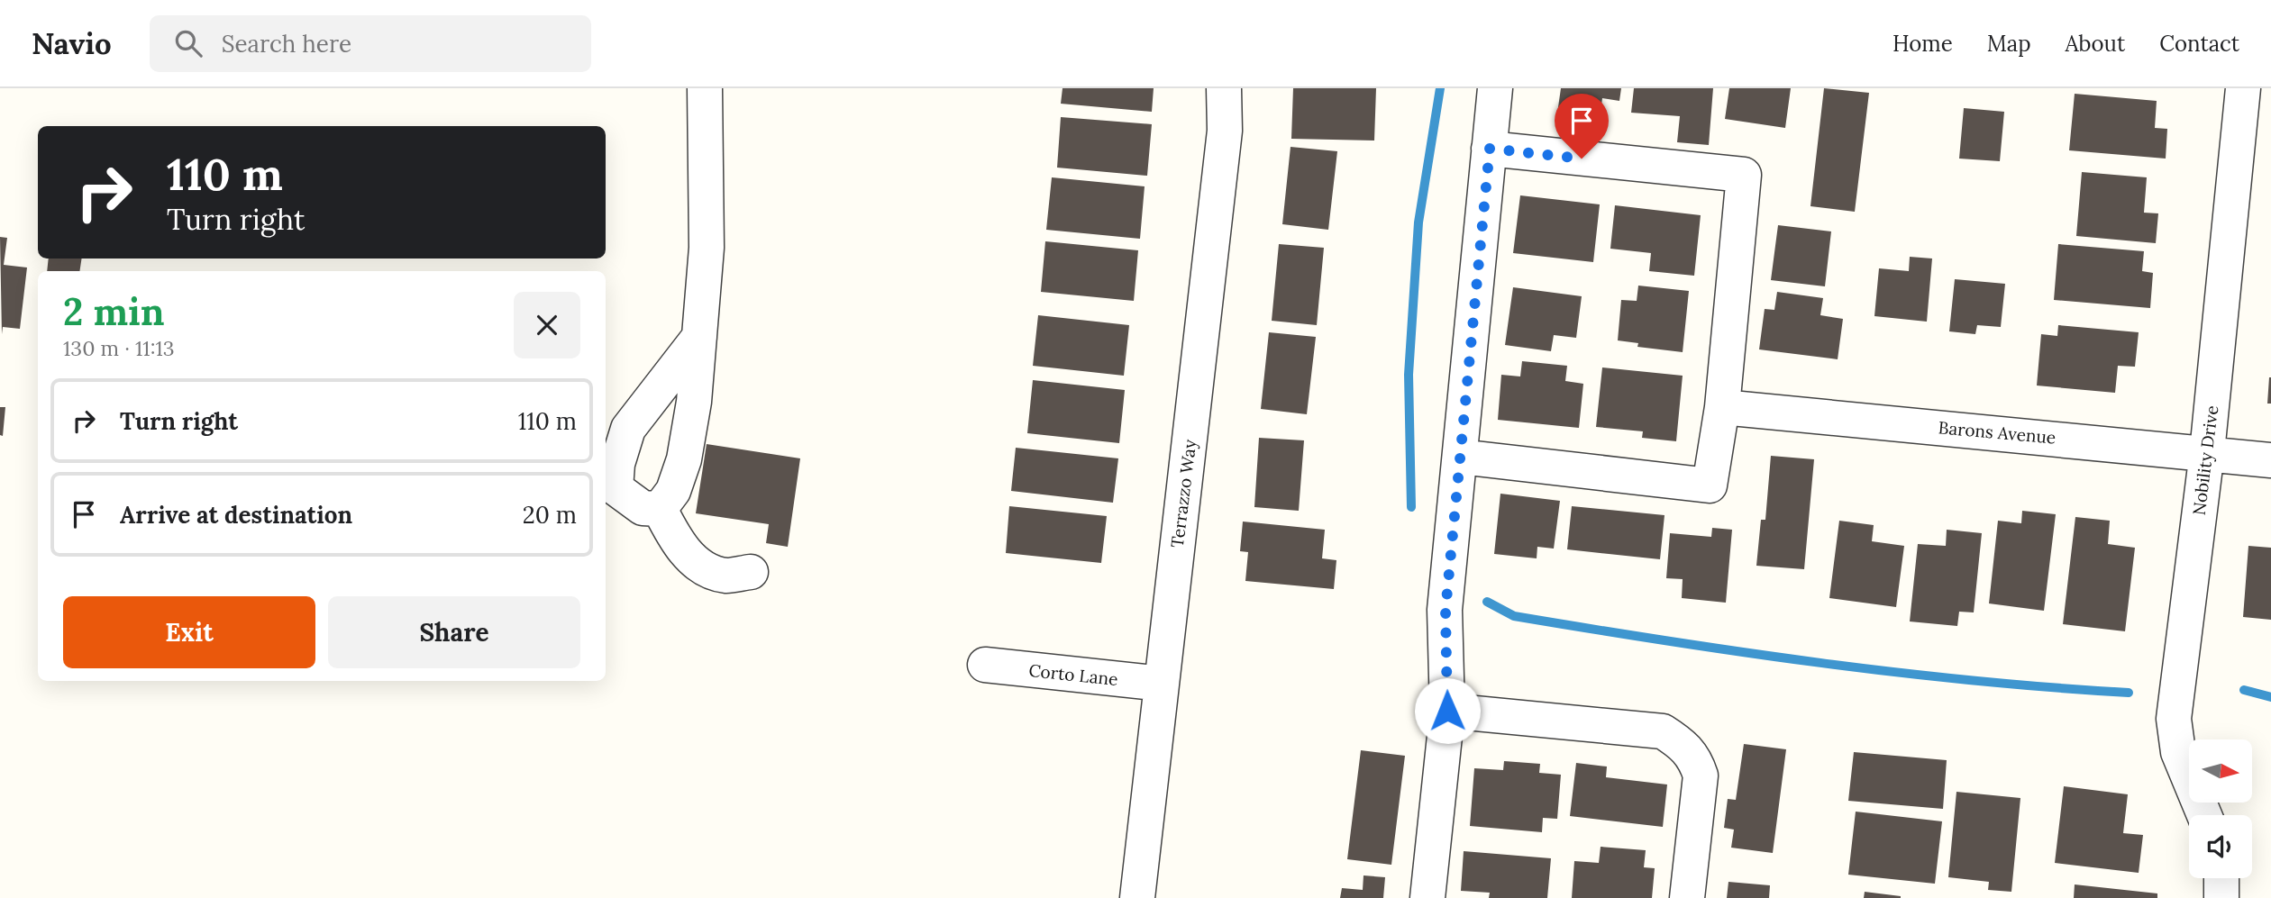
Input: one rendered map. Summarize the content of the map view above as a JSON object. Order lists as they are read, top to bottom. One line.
{"streets":{"street":["Barons Avenue","Nobility Drive","Terrazzo Way","Corto Lane"]},"crossings":[["Barons Avenue","Nobility Drive"],["Terrazzo Way","Corto Lane"]],"north":"right","page":{"header":"Navio","search":"Search here","nav":["Home","Map","About","Contact"],"turn":["110 m","Turn right"],"heading":["2 min","130 m · 11:13"],"list":[{"name":"Turn right","value":"110 m"},{"name":"Arrive at destination","value":"20 m"}],"buttons":["Exit","Share"]}}
